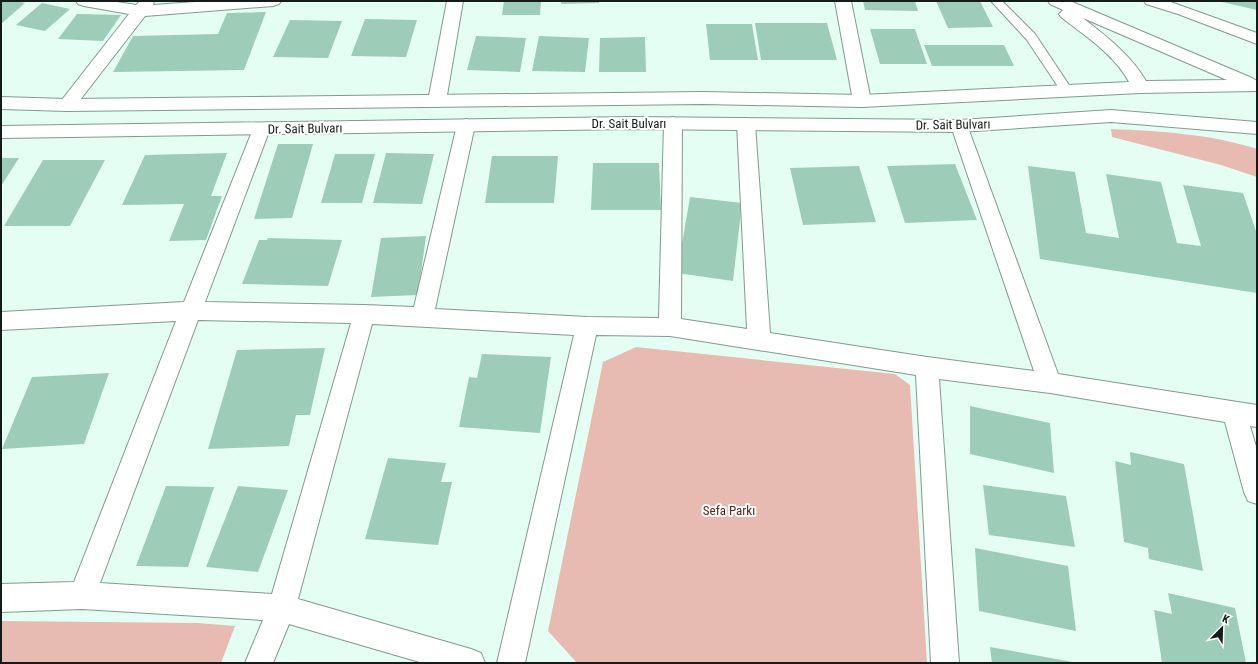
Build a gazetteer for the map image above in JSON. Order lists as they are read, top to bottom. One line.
{"streets":{"street":["Dr. Sait Bulvarı"]},"parks":["Sefa Parkı"],"north":"top right"}
